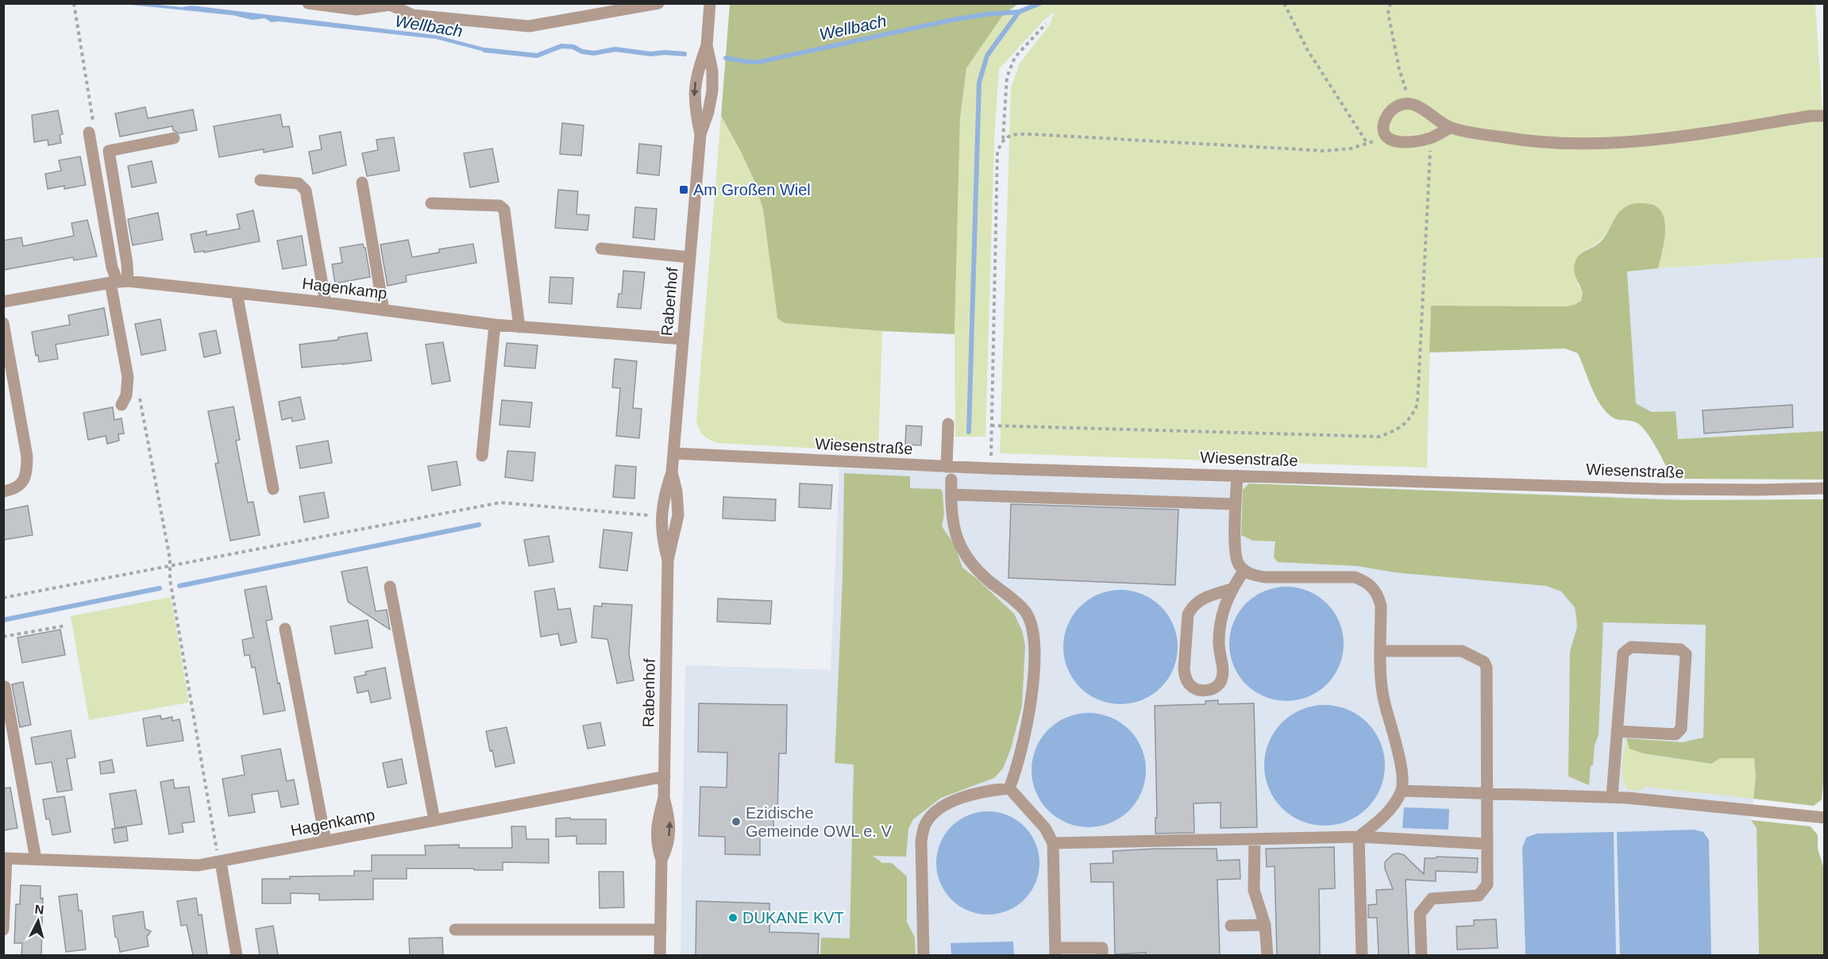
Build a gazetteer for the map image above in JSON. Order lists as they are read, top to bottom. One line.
{"streets":{"street":["Hagenkamp","Rabenhof","Wiesenstraße"]},"crossings":[["Hagenkamp","Rabenhof"],["Rabenhof","Wiesenstraße"]],"water":["Wellbach"],"places":{"transit":["Am Großen Wiel"],"other":["Ezidische Gemeinde OWL e. V","DUKANE KVT"]},"north":"top"}
